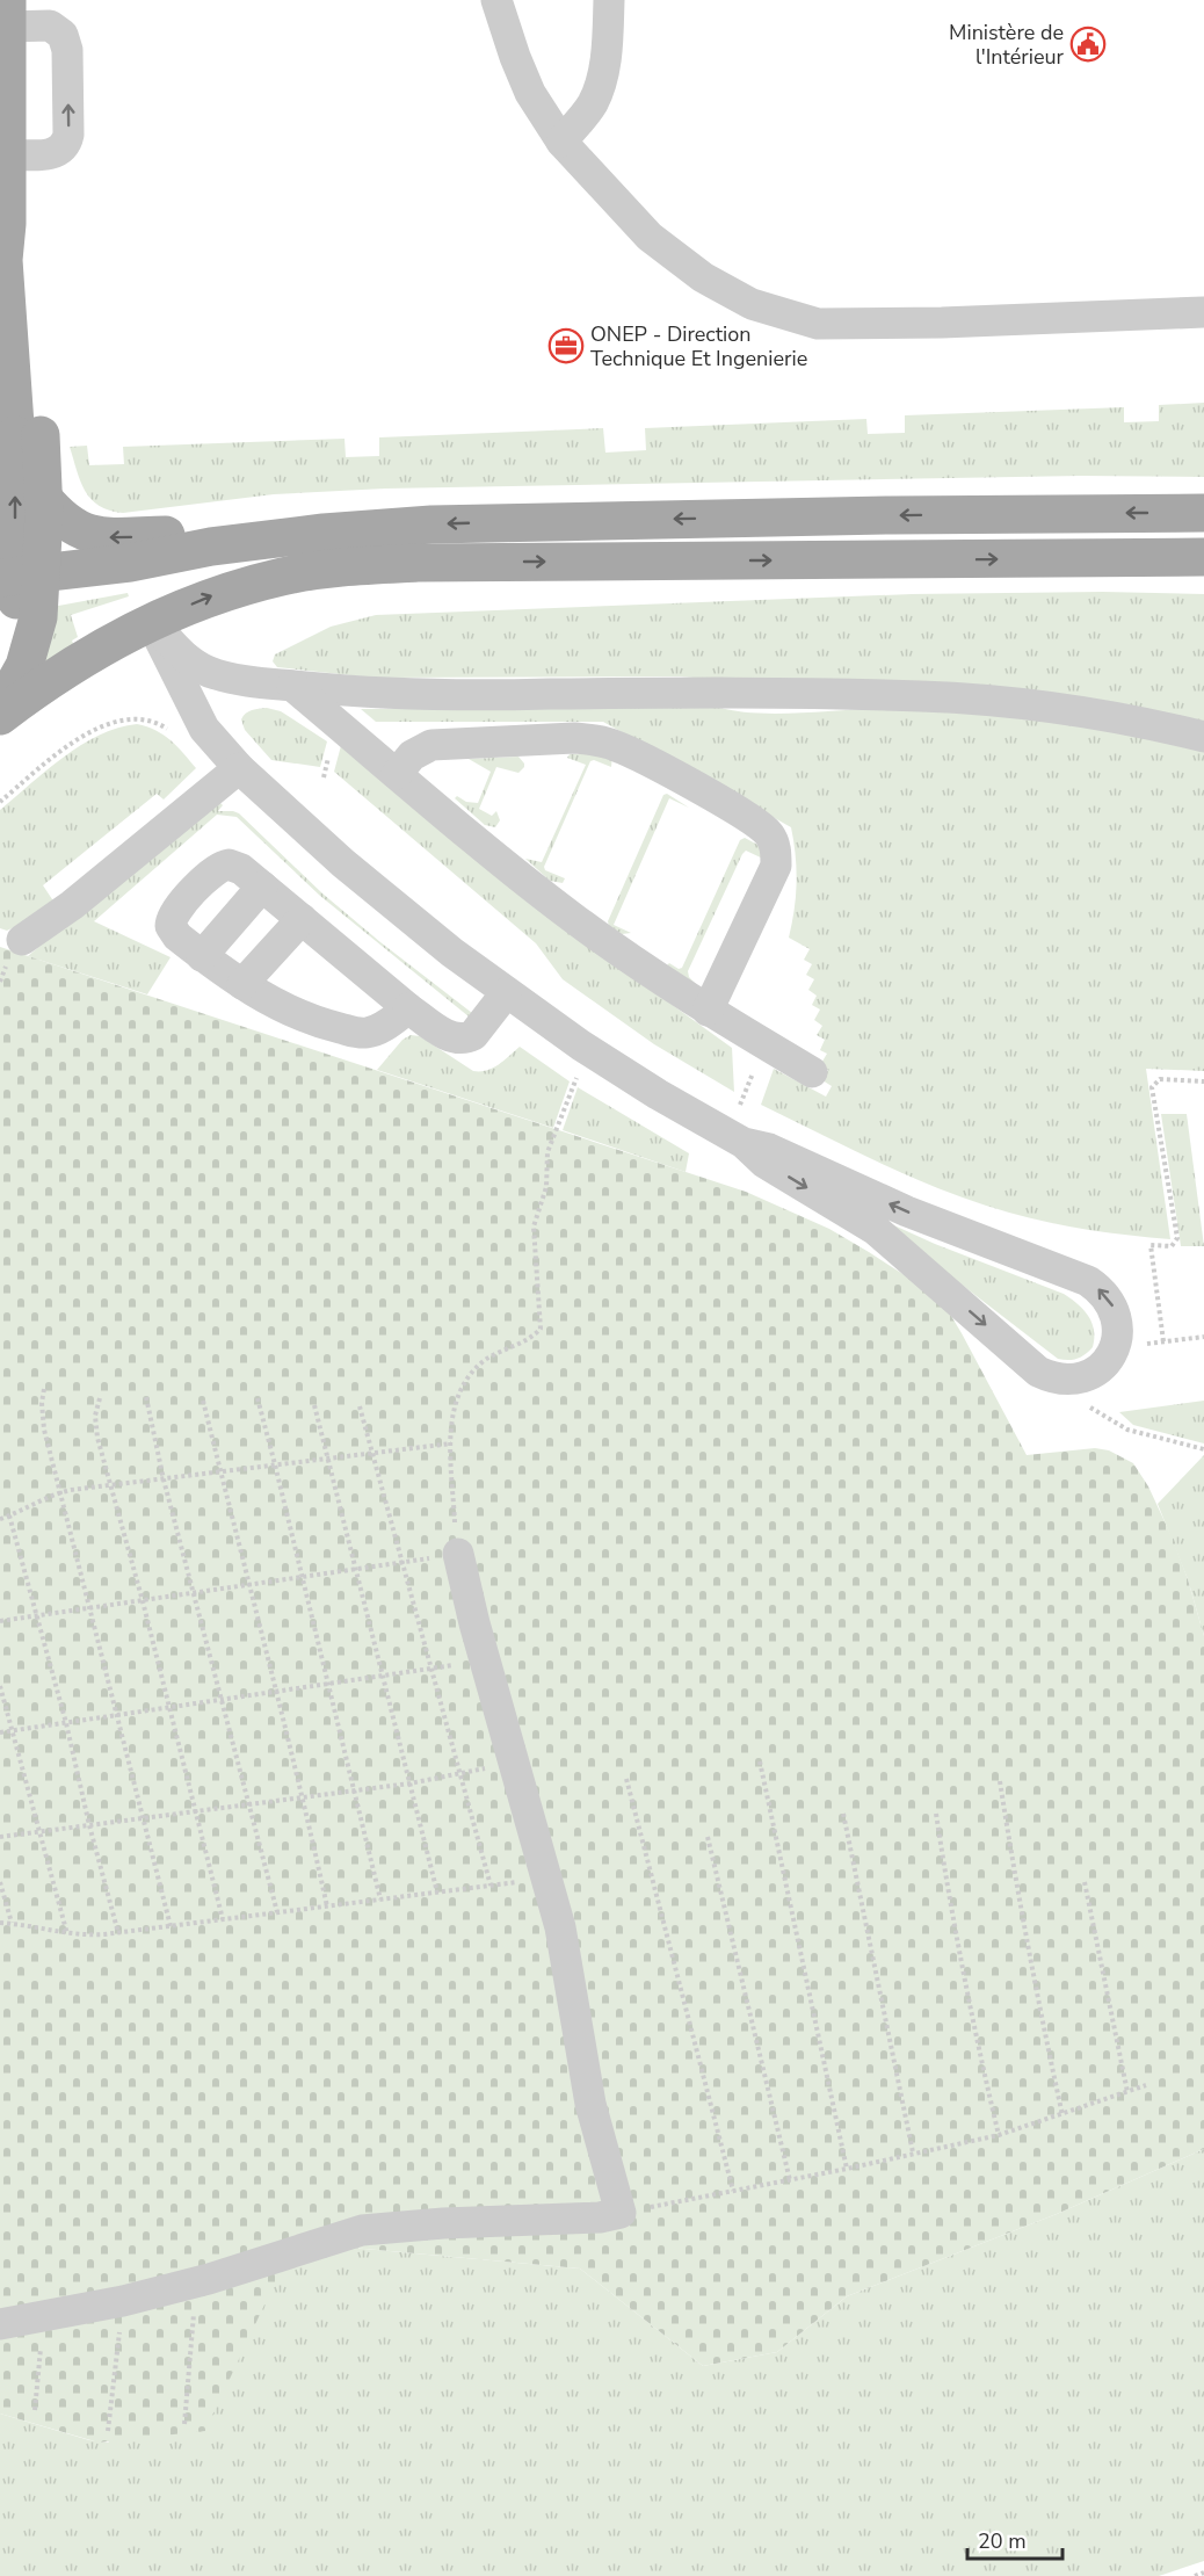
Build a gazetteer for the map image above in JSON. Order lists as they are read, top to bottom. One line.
{"places":{"public building":["Ministère de l'Intérieur"],"office":["ONEP - Direction Technique Et Ingenierie"]},"scale_bar":"20 m"}
